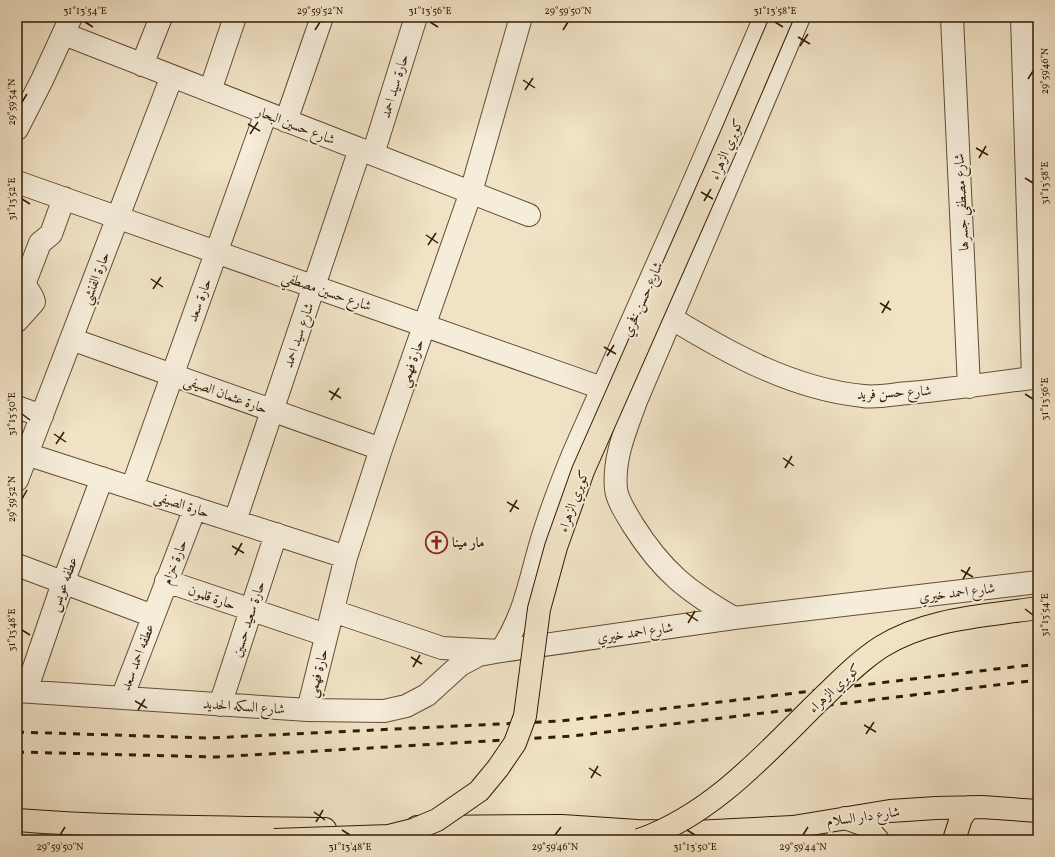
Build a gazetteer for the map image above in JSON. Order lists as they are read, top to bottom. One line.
{"streets":{"main road":["كوبري الزهراء","شارع دار السلام"],"street":["حارة سيد احمد","شارع حسين البحار","شارع مصطفي جسرها","حارة الفنشي","شارع حسين مصطفي","شارع حسن فخري","حارة سعد","شارع سيد احمد","حارة فهمي","شارع حسن فريد","حارة عثمان الصيفى","حارة الصيفى","حارة خزام","عطفه عويس","شارع احمد خيري","حارة قلمون","حارة سعيد حسين","عطفه احمد سعد","شارع السكه الحديد"]},"crossings":[["حارة سيد احمد","شارع حسين البحار"],["حارة سيد احمد","شارع سيد احمد"],["شارع حسين البحار","حارة الفنشي"],["شارع حسين البحار","حارة سعد"],["شارع حسين البحار","شارع سيد احمد"],["شارع حسين البحار","حارة فهمي"],["شارع مصطفي جسرها","شارع حسن فريد"],["حارة الفنشي","شارع حسين مصطفي"],["حارة الفنشي","حارة عثمان الصيفى"],["حارة الفنشي","حارة الصيفى"],["شارع حسين مصطفي","شارع حسن فخري"],["شارع حسين مصطفي","حارة سعد"],["شارع حسين مصطفي","شارع سيد احمد"],["شارع حسين مصطفي","حارة فهمي"],["شارع حسن فخري","شارع احمد خيري"],["شارع حسن فخري","شارع السكه الحديد"],["حارة سعد","حارة عثمان الصيفى"],["حارة سعد","حارة الصيفى"],["شارع سيد احمد","حارة عثمان الصيفى"],["شارع سيد احمد","حارة الصيفى"],["حارة فهمي","حارة عثمان الصيفى"],["حارة فهمي","حارة الصيفى"],["حارة فهمي","شارع احمد خيري"],["حارة فهمي","حارة قلمون"],["حارة فهمي","شارع السكه الحديد"],["حارة الصيفى","حارة خزام"],["حارة الصيفى","عطفه عويس"],["حارة الصيفى","حارة سعيد حسين"],["حارة خزام","حارة قلمون"],["حارة خزام","عطفه احمد سعد"],["عطفه عويس","شارع السكه الحديد"],["شارع احمد خيري","شارع السكه الحديد"],["حارة قلمون","حارة سعيد حسين"],["حارة سعيد حسين","شارع السكه الحديد"],["عطفه احمد سعد","شارع السكه الحديد"]],"places":{"church":["مار مينا"]},"coordinates":["31°13'54\"E","29°59'52\"N","31°13'56\"E","29°59'50\"N","31°13'58\"E","29°59'46\"N","29°59'54\"N","31°13'52\"E","31°13'50\"E","31°13'48\"E","29°59'44\"N"]}
